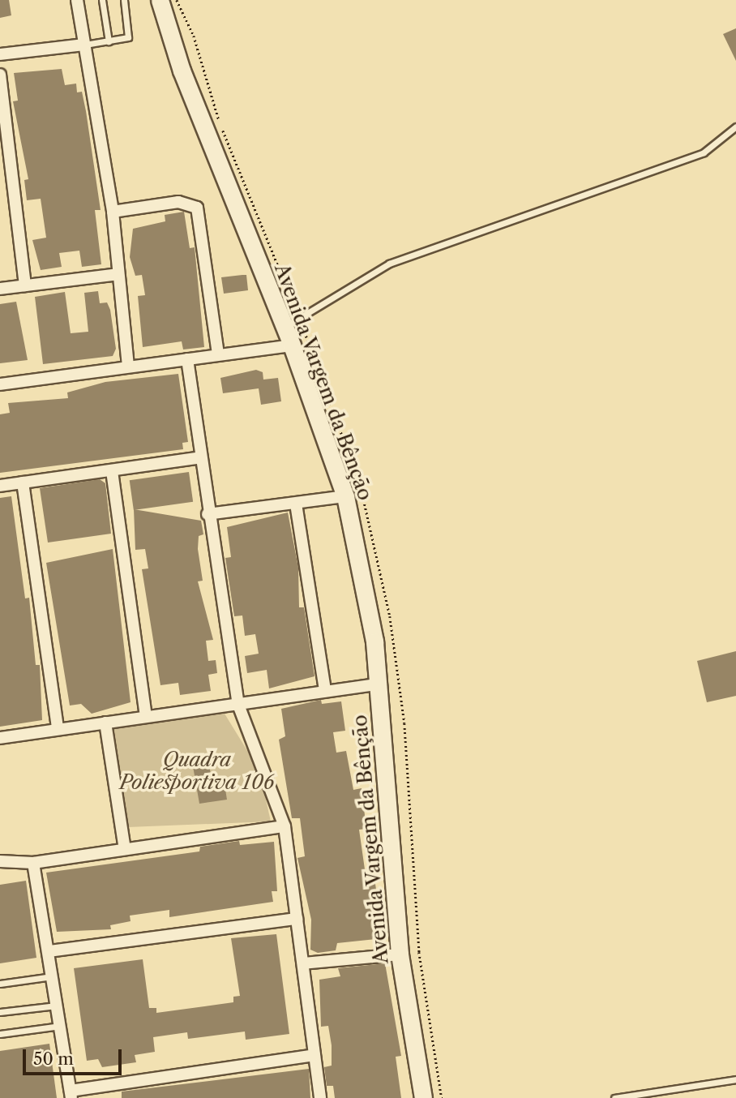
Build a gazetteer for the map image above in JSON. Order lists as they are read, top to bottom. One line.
{"streets":{"street":["Avenida Vargem da Bênção"]},"parks":["Quadra Poliesportiva 106"],"scale_bar":"50 m"}
